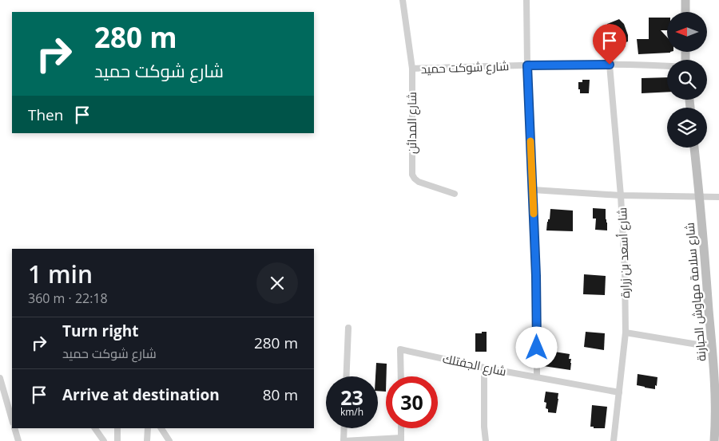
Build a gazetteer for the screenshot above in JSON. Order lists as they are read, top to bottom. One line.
{"streets":{"street":["شارع شوكت حميد","شارع المدائن","شارع أسعد بن زرارة","شارع سلامة مهاوش الحبارنة","شارع الجفتلك"]},"crossings":[["شارع شوكت حميد","شارع المدائن"],["شارع شوكت حميد","شارع أسعد بن زرارة"],["شارع أسعد بن زرارة","شارع الجفتلك"]],"north":"left","page":{"turn":["280 m","شارع شوكت حميد"],"then":"Then","heading":["1 min","360 m · 22:18"],"list":[{"name":"Turn right","note":"شارع شوكت حميد","value":"280 m"},{"name":"Arrive at destination","value":"80 m"}],"speed":"23 km/h","limit":"30"}}
